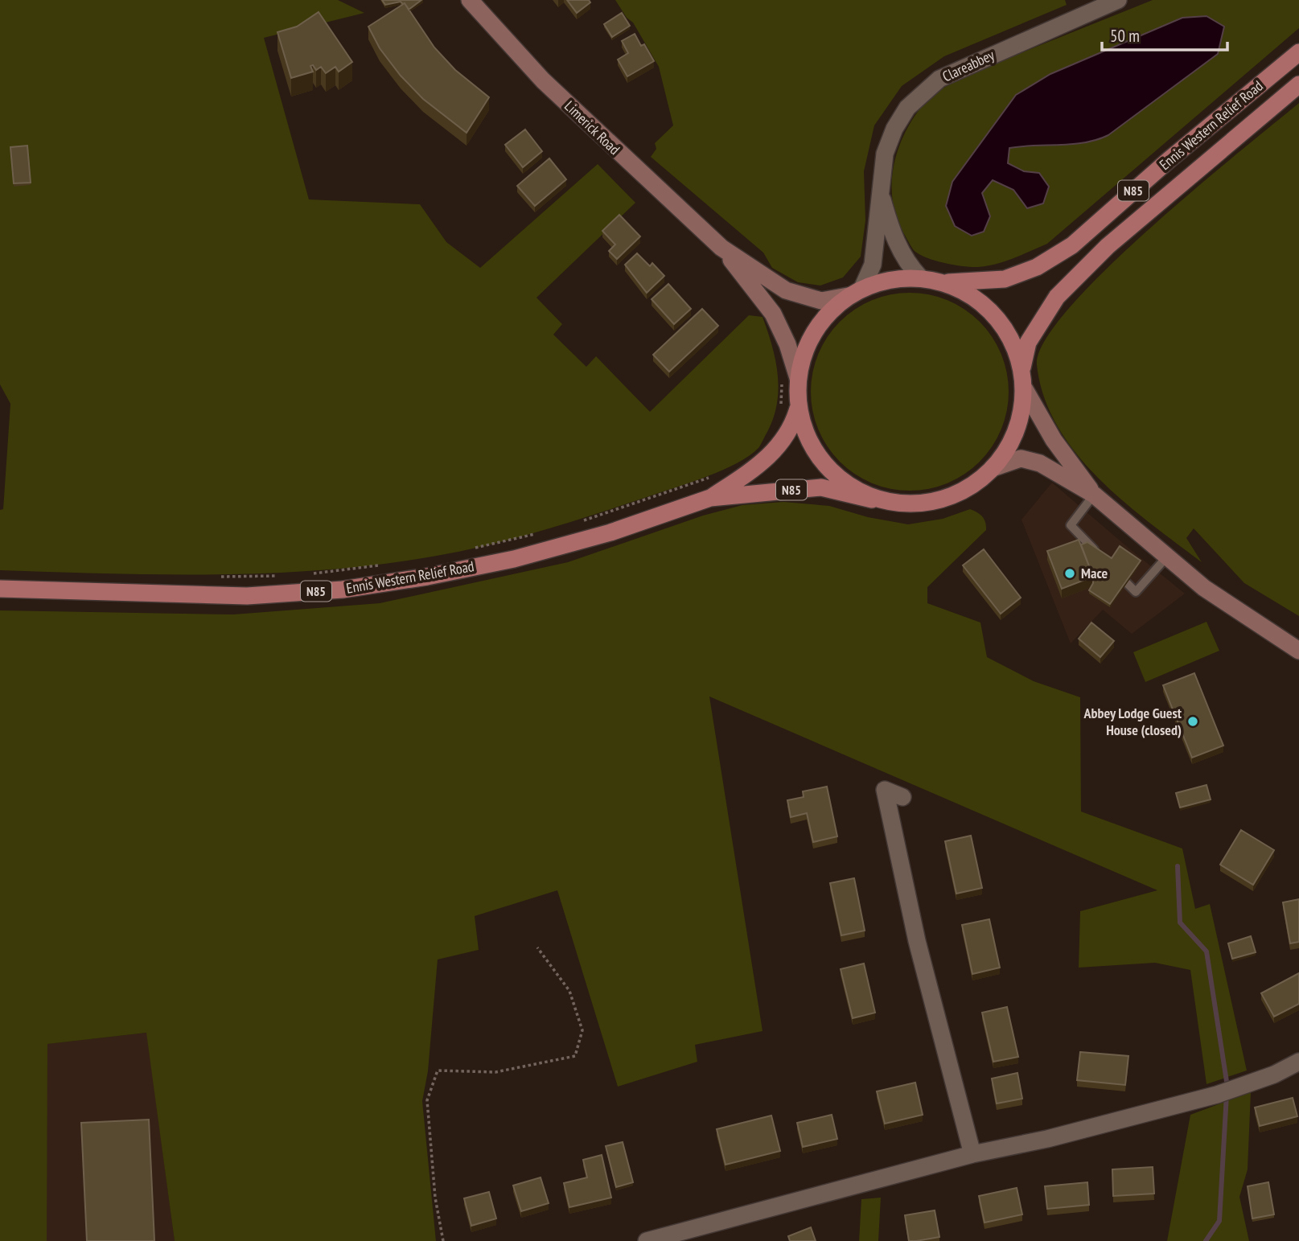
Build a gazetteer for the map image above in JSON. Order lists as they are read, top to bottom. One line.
{"streets":{"main road":["Ennis Western Relief Road","Limerick Road","N85"],"street":["Clareabbey"]},"crossings":[["Clareabbey","N85"],["Ennis Western Relief Road","N85"]],"places":["Mace","Abbey Lodge Guest House (closed)"],"scale_bar":"50 m"}
